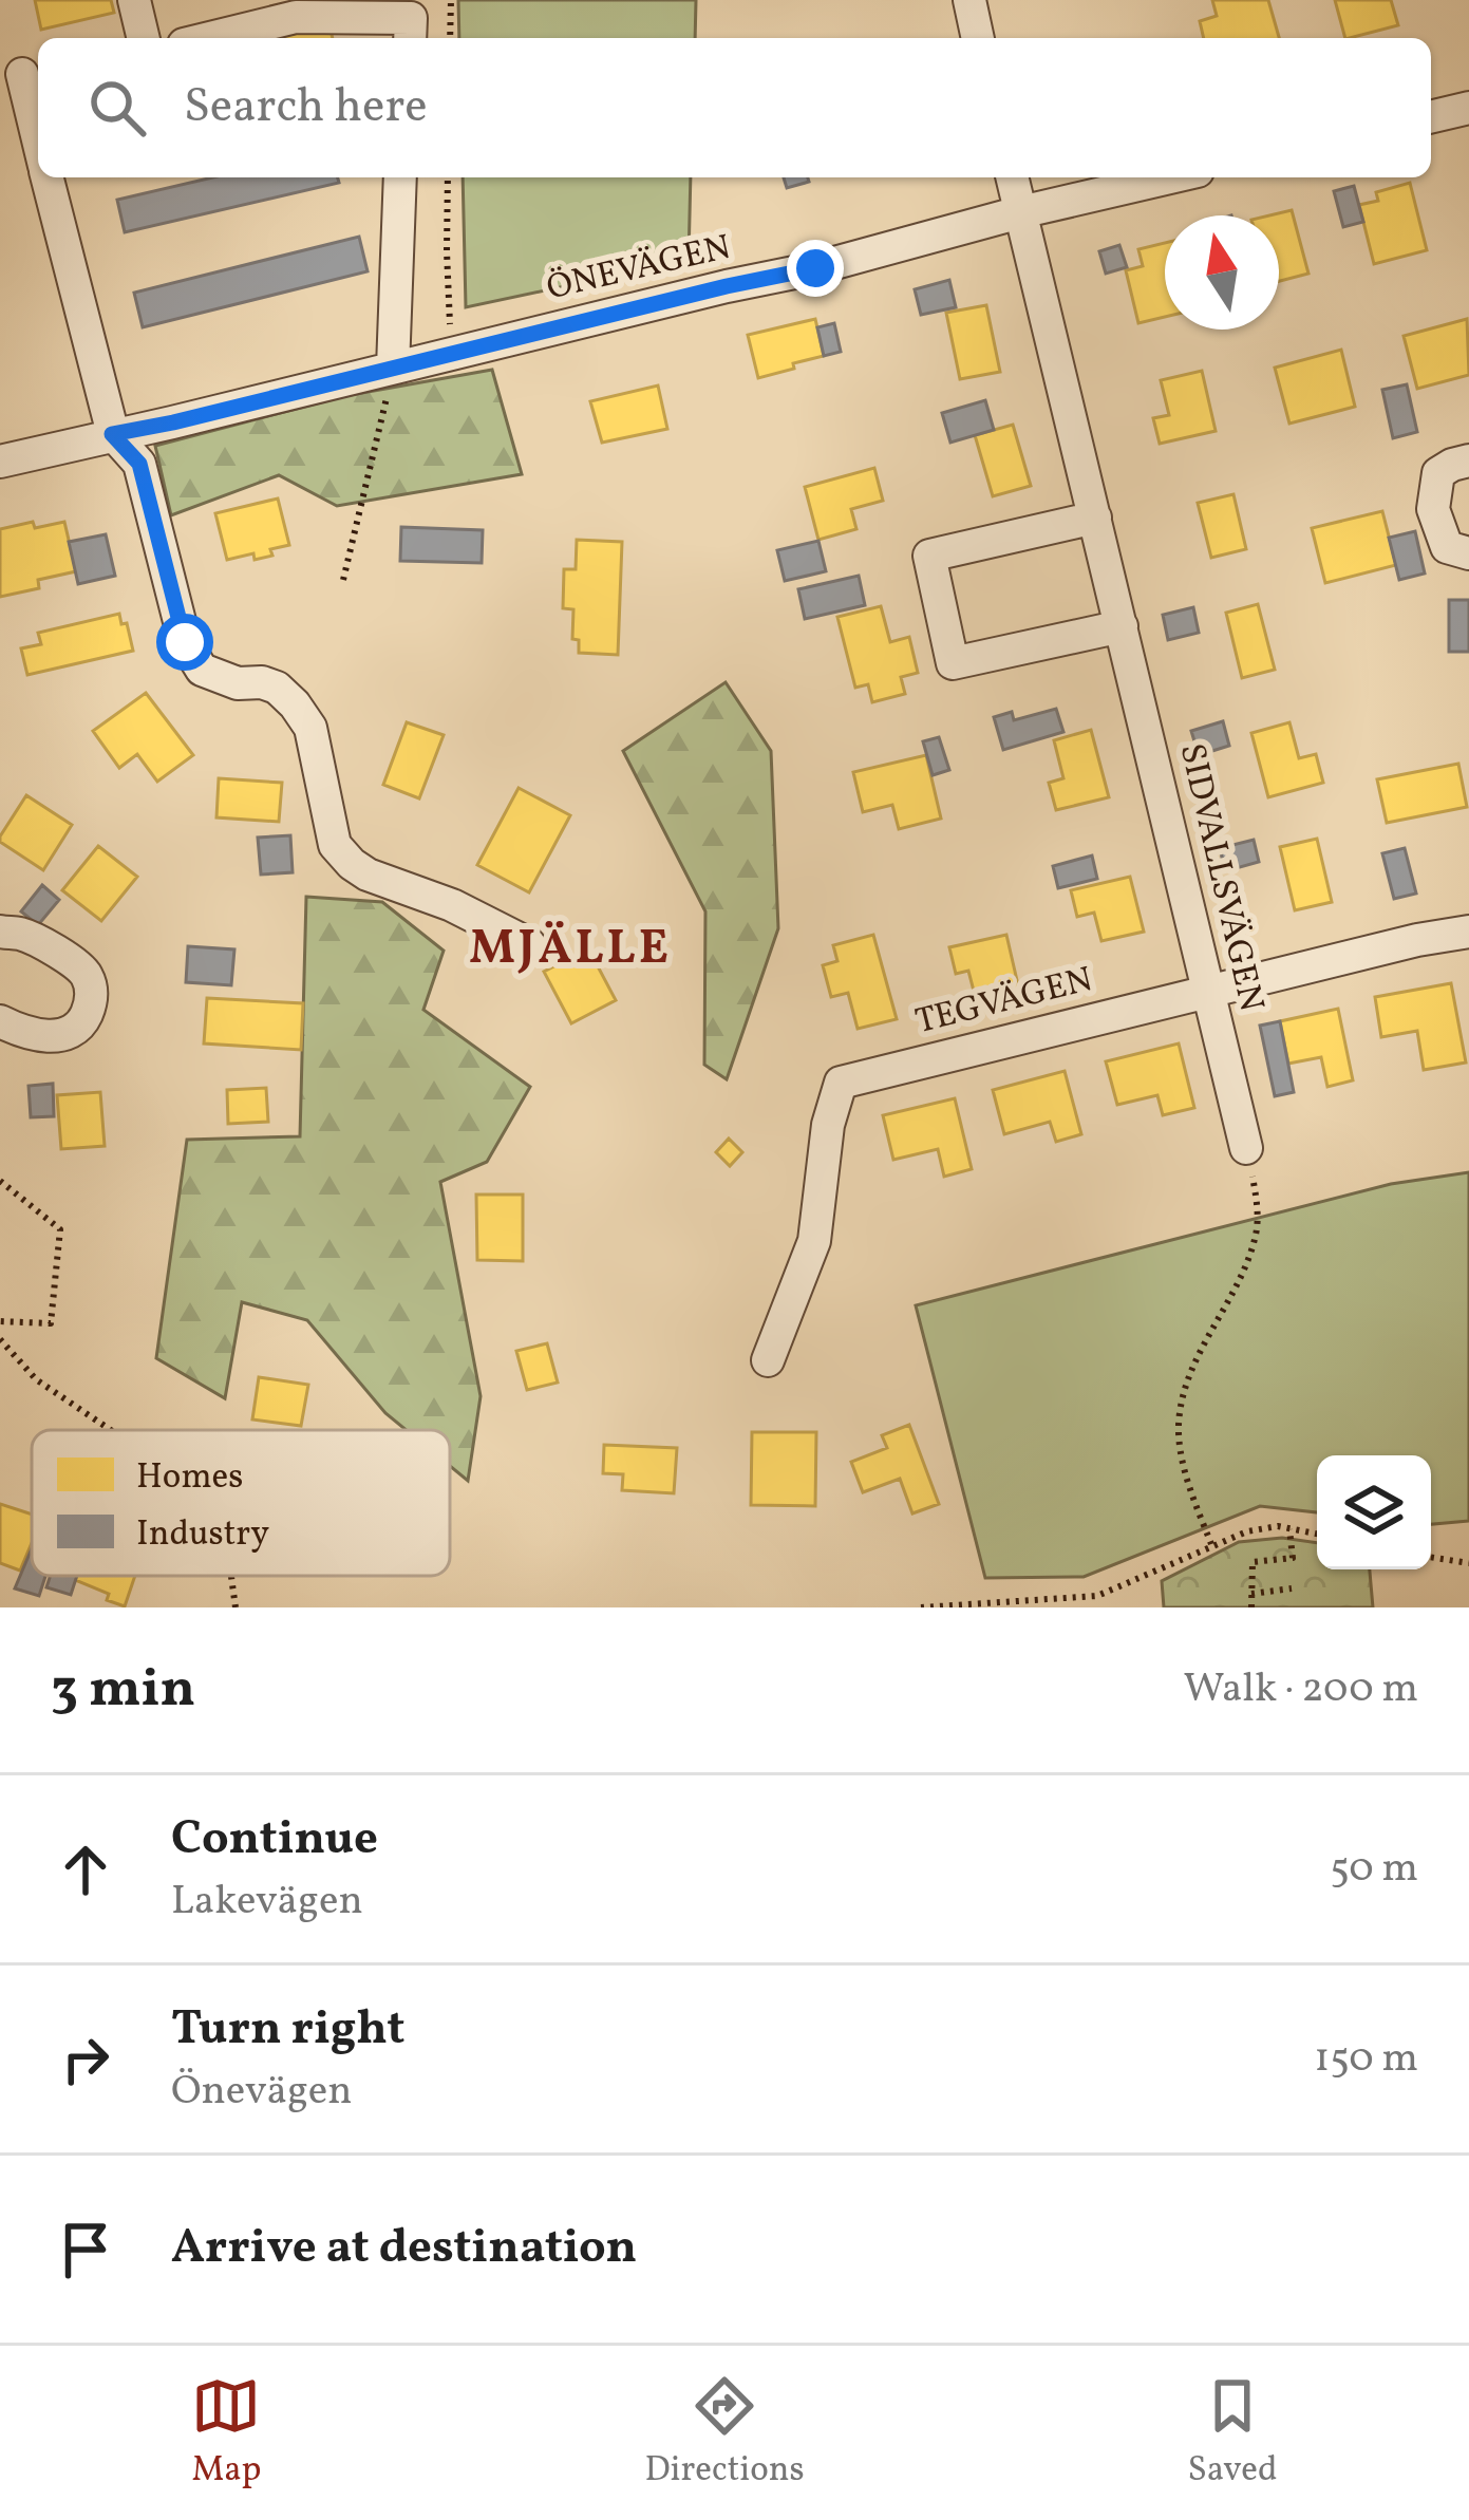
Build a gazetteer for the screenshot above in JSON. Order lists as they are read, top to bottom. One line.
{"streets":{"street":["ÖNEVÄGEN","SIDVALLSVÄGEN","TEGVÄGEN"]},"crossings":[["ÖNEVÄGEN","SIDVALLSVÄGEN"],["SIDVALLSVÄGEN","TEGVÄGEN"]],"districts":["MJÄLLE"],"legend":["Homes","Industry"],"north":"top","page":{"search":"Search here","heading":["3 min","Walk · 200 m"],"list":[["Continue","Lakevägen","50 m"],["Turn right","Önevägen","150 m"],"Arrive at destination"],"nav":["Map","Directions","Saved"]}}
